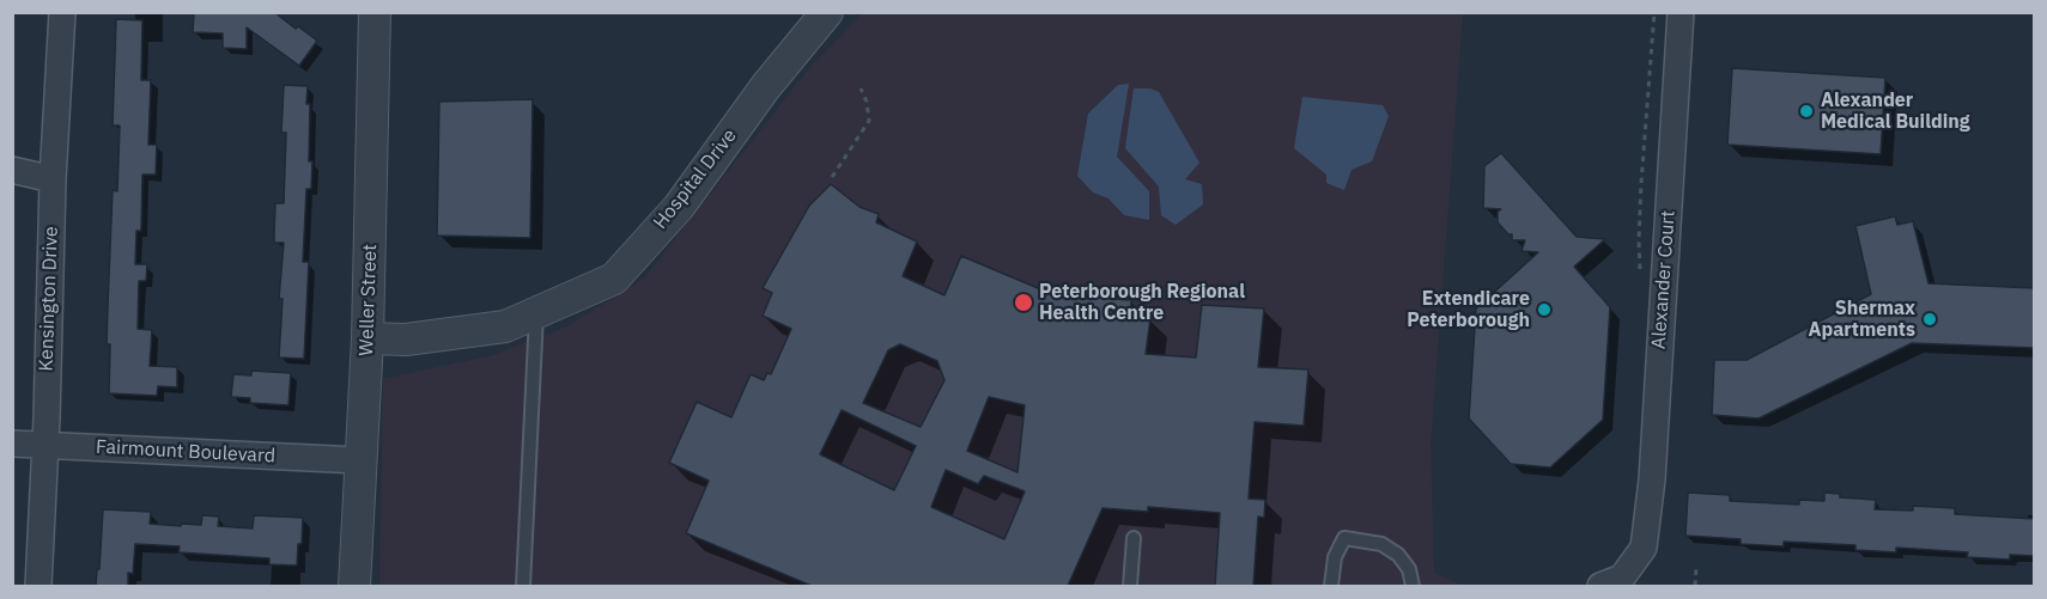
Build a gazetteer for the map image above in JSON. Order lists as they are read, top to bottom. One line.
{"streets":{"street":["Hospital Drive","Alexander Court","Kensington Drive","Weller Street","Fairmount Boulevard"]},"crossings":[["Hospital Drive","Weller Street"],["Kensington Drive","Fairmount Boulevard"],["Weller Street","Fairmount Boulevard"]],"places":["Alexander Medical Building","Peterborough Regional Health Centre","Extendicare Peterborough","Shermax Apartments"]}
